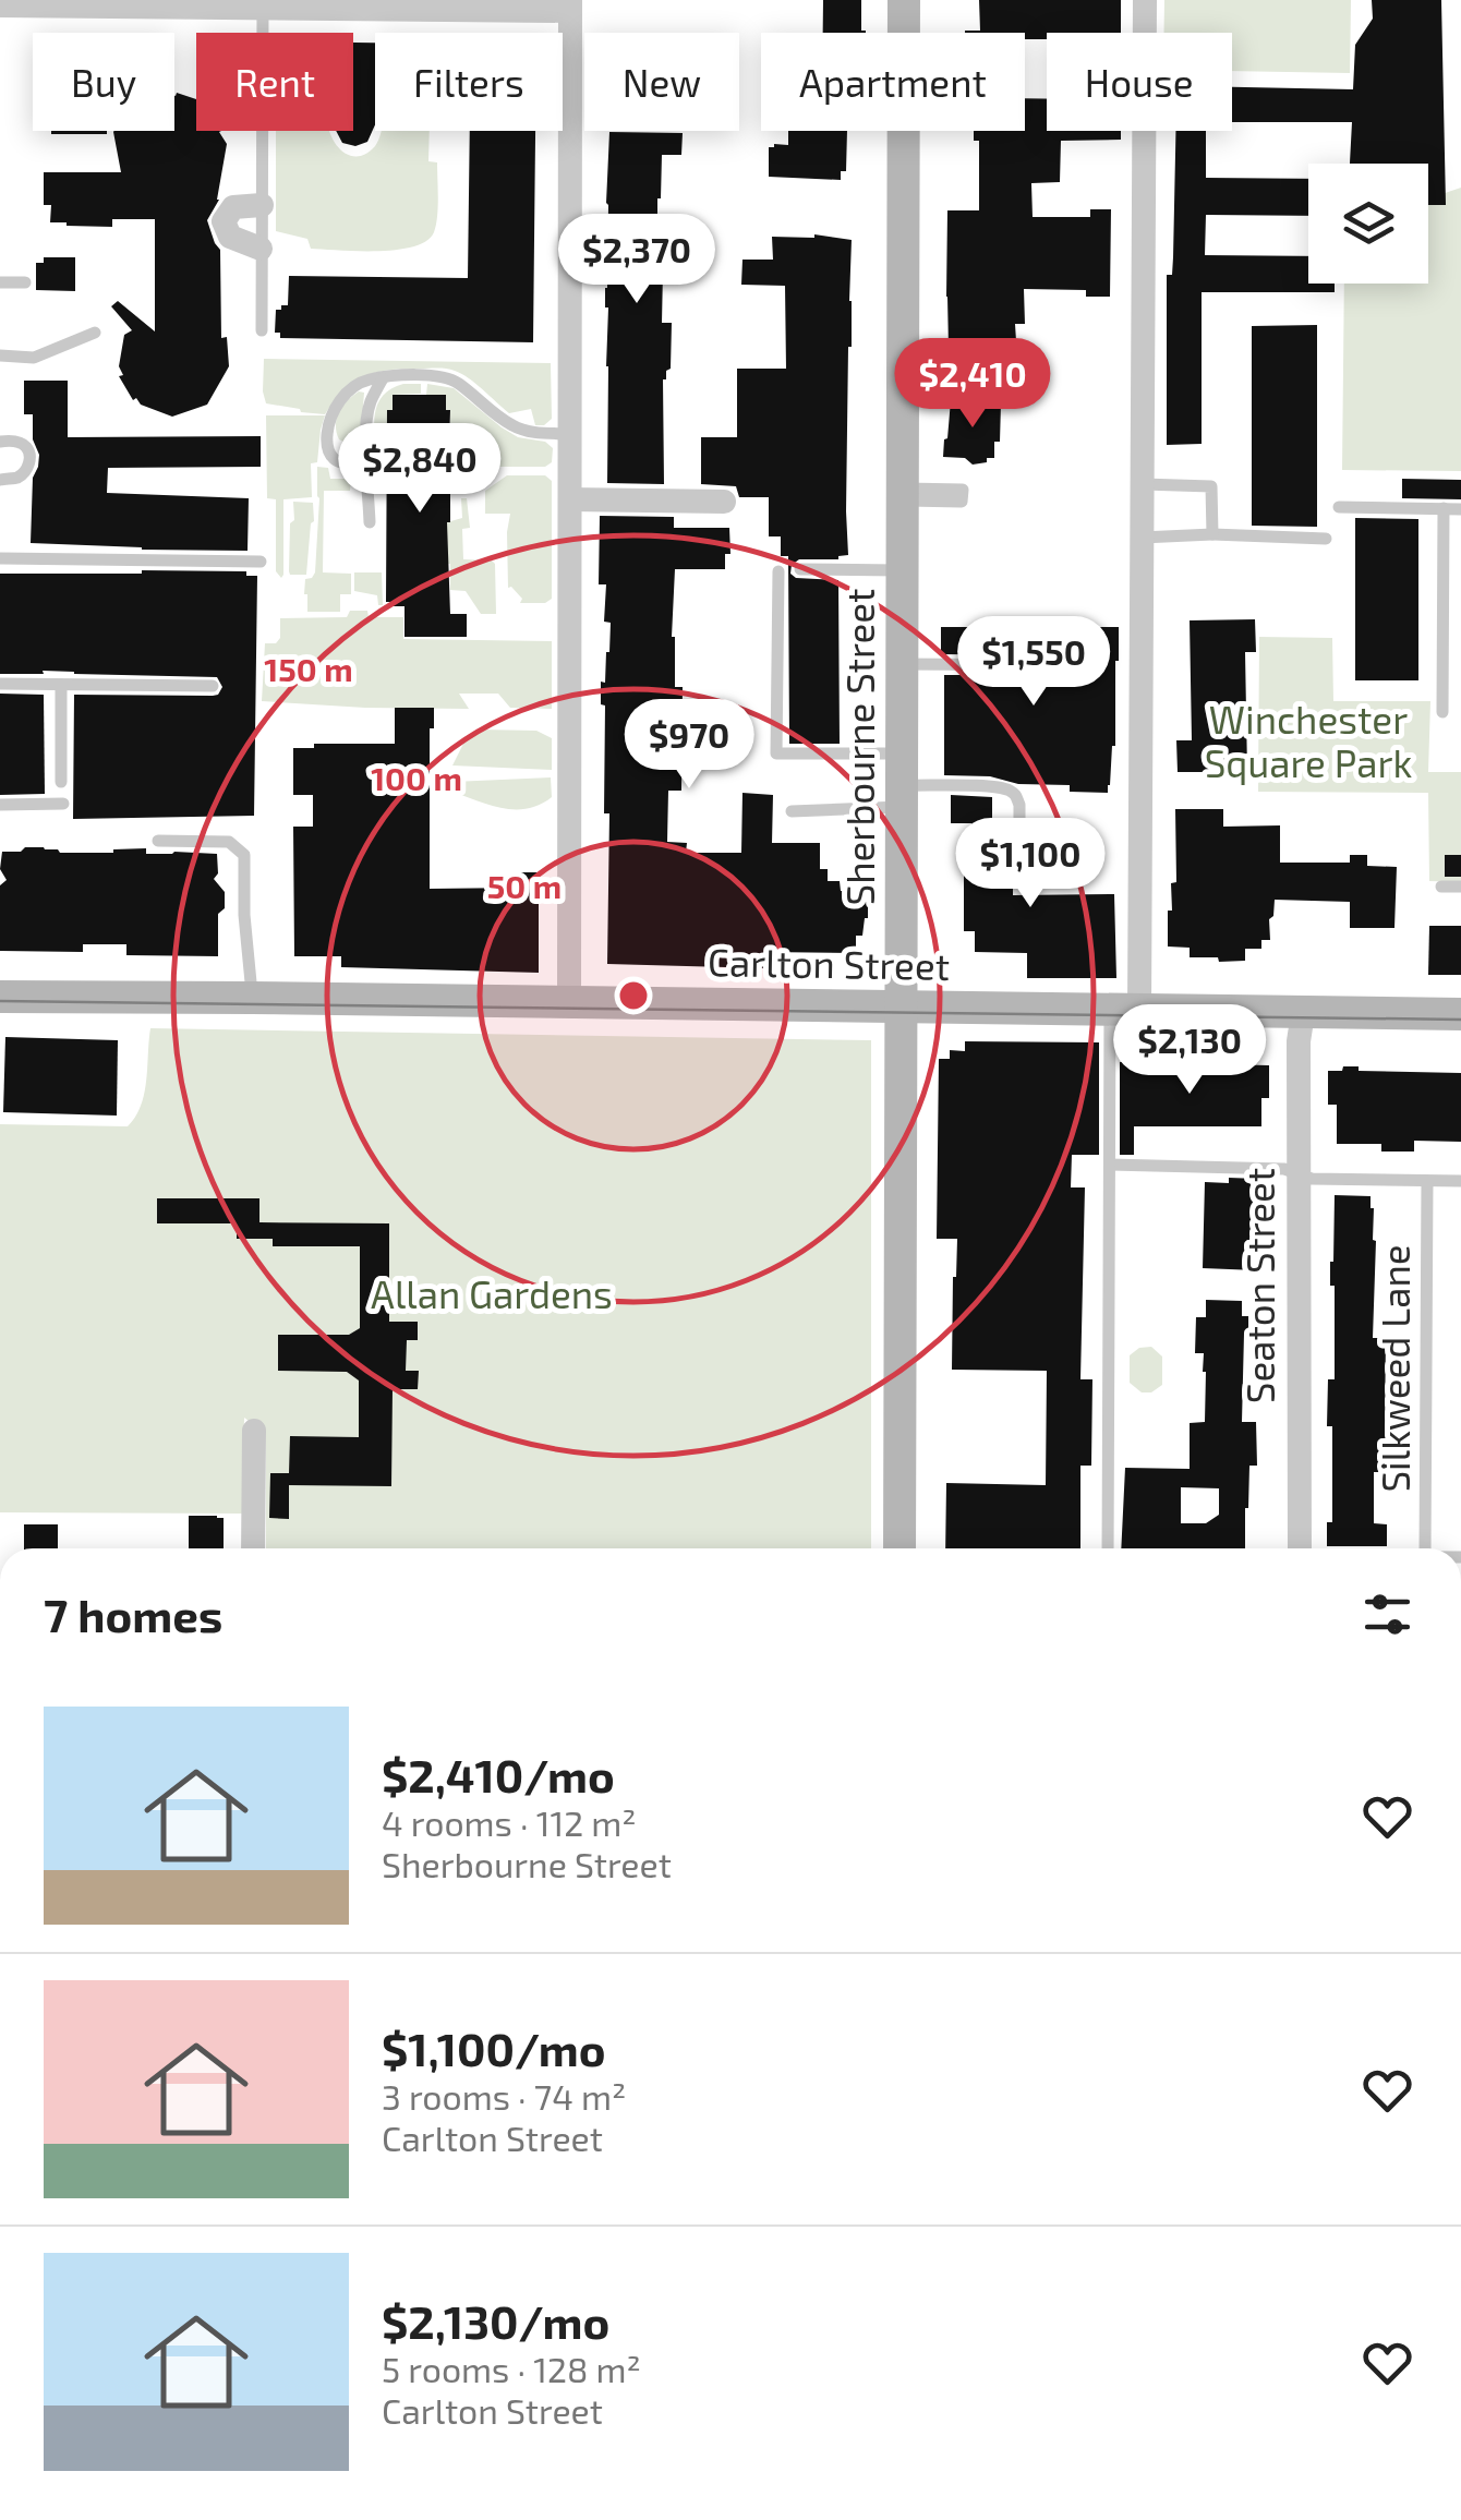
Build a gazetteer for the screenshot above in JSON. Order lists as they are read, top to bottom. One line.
{"streets":{"street":["Sherbourne Street","Carlton Street","Seaton Street"],"lane":["Silkweed Lane"]},"crossings":[["Sherbourne Street","Carlton Street"],["Carlton Street","Seaton Street"]],"parks":["Winchester Square Park","Allan Gardens"],"page":{"chip":["Buy","Rent","Filters","New","Apartment","House"],"price":["$2,370","$2,410","$2,840","$1,550","$970","$1,100","$2,130"],"heading":"7 homes","list":[{"name":"$2,410/mo","note":"4 rooms · 112 m² · Sherbourne Street"},{"name":"$1,100/mo","note":"3 rooms · 74 m² · Carlton Street"},{"name":"$2,130/mo","note":"5 rooms · 128 m² · Carlton Street"}]},"rings":["150 m","100 m","50 m"]}
